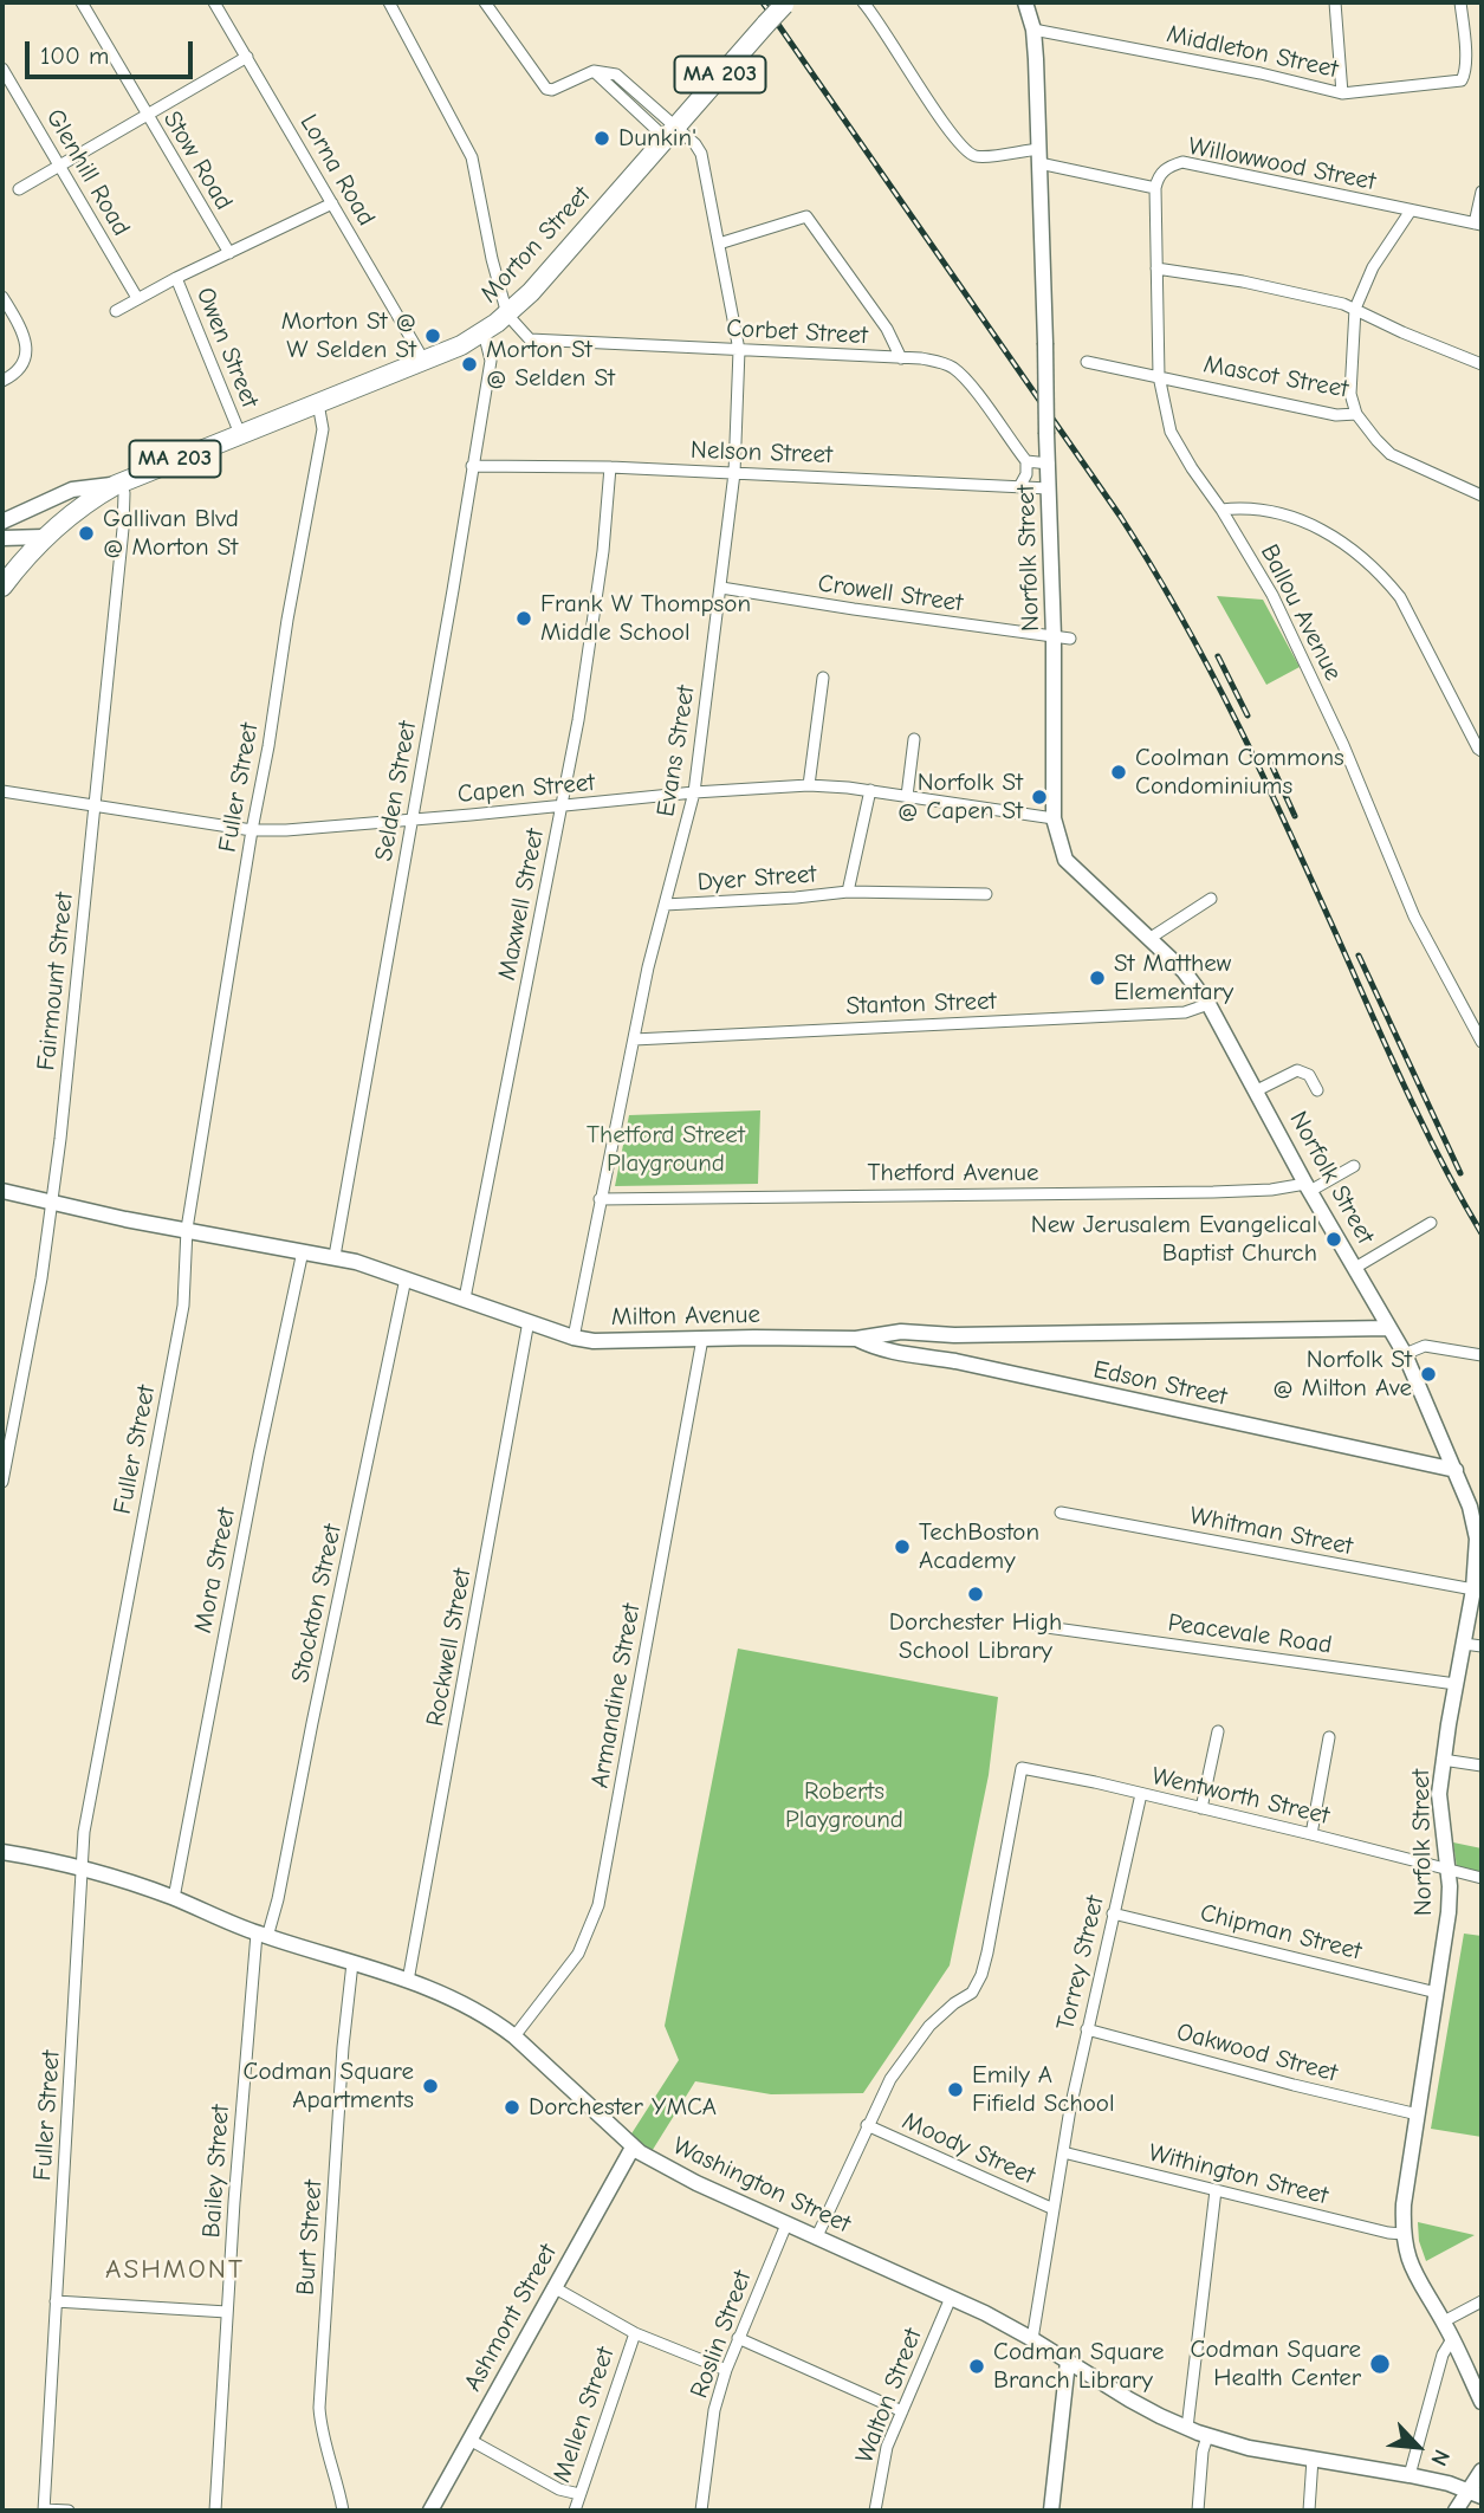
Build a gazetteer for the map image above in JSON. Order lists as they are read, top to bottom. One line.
{"streets":{"highway":["MA 203","Morton Street"],"main road":["Norfolk Street","Milton Avenue","Edson Street","Washington Street","Ashmont Street"],"street":["Middleton Street","Stow Road","Willowwood Street","Lorna Road","Glenhill Road","Corbet Street","Owen Street","Mascot Street","Nelson Street","Crowell Street","Ballou Avenue","Evans Street","Fuller Street","Capen Street","Selden Street","Dyer Street","Maxwell Street","Fairmount Street","Stanton Street","Thetford Avenue","Whitman Street","Mora Street","Stockton Street","Peacevale Road","Rockwell Street","Armandine Street","Wentworth Street","Chipman Street","Torrey Street","Oakwood Street","Moody Street","Bailey Street","Withington Street","Burt Street","Roslin Street","Walton Street","Mellen Street"]},"crossings":[["Middleton Street","Norfolk Street"],["MA 203","Morton Street"],["Willowwood Street","Ballou Avenue"],["Lorna Road","Morton Street"],["Morton Street","Corbet Street"],["Morton Street","Owen Street"],["Morton Street","Evans Street"],["Morton Street","Fuller Street"],["Morton Street","Selden Street"],["Morton Street","Fairmount Street"],["Corbet Street","Evans Street"],["Mascot Street","Ballou Avenue"],["Nelson Street","Norfolk Street"],["Nelson Street","Evans Street"],["Nelson Street","Selden Street"],["Nelson Street","Maxwell Street"],["Norfolk Street","Crowell Street"],["Norfolk Street","Capen Street"],["Norfolk Street","Stanton Street"],["Norfolk Street","Thetford Avenue"],["Norfolk Street","Milton Avenue"],["Norfolk Street","Edson Street"],["Norfolk Street","Whitman Street"],["Norfolk Street","Peacevale Road"],["Norfolk Street","Wentworth Street"],["Norfolk Street","Chipman Street"],["Norfolk Street","Oakwood Street"],["Norfolk Street","Withington Street"],["Crowell Street","Evans Street"],["Evans Street","Capen Street"],["Evans Street","Dyer Street"],["Evans Street","Stanton Street"],["Evans Street","Thetford Avenue"],["Evans Street","Milton Avenue"],["Fuller Street","Capen Street"],["Fuller Street","Milton Avenue"],["Fuller Street","Washington Street"],["Capen Street","Selden Street"],["Capen Street","Dyer Street"],["Capen Street","Maxwell Street"],["Capen Street","Fairmount Street"],["Selden Street","Milton Avenue"],["Maxwell Street","Milton Avenue"],["Fairmount Street","Milton Avenue"],["Milton Avenue","Edson Street"],["Milton Avenue","Mora Street"],["Milton Avenue","Stockton Street"],["Milton Avenue","Rockwell Street"],["Milton Avenue","Armandine Street"],["Mora Street","Washington Street"],["Stockton Street","Bailey Street"],["Stockton Street","Washington Street"],["Rockwell Street","Washington Street"],["Armandine Street","Washington Street"],["Wentworth Street","Torrey Street"],["Wentworth Street","Moody Street"],["Chipman Street","Torrey Street"],["Torrey Street","Oakwood Street"],["Torrey Street","Moody Street"],["Torrey Street","Withington Street"],["Torrey Street","Washington Street"],["Bailey Street","Washington Street"],["Washington Street","Burt Street"],["Washington Street","Ashmont Street"],["Washington Street","Roslin Street"],["Washington Street","Walton Street"]],"districts":["ASHMONT"],"parks":["Thetford Street Playground","Roberts Playground"],"places":["Dunkin'","Morton St @ W Selden St","Morton St @ Selden St","Gallivan Blvd @ Morton St","Frank W Thompson Middle School","Coolman Commons Condominiums","Norfolk St @ Capen St","St Matthew Elementary","New Jerusalem Evangelical Baptist Church","Norfolk St @ Milton Ave","TechBoston Academy","Dorchester High School Library","Codman Square Apartments","Emily A Fifield School","Dorchester YMCA","Codman Square Health Center","Codman Square Branch Library"],"scale_bar":"100 m","north":"bottom right"}
